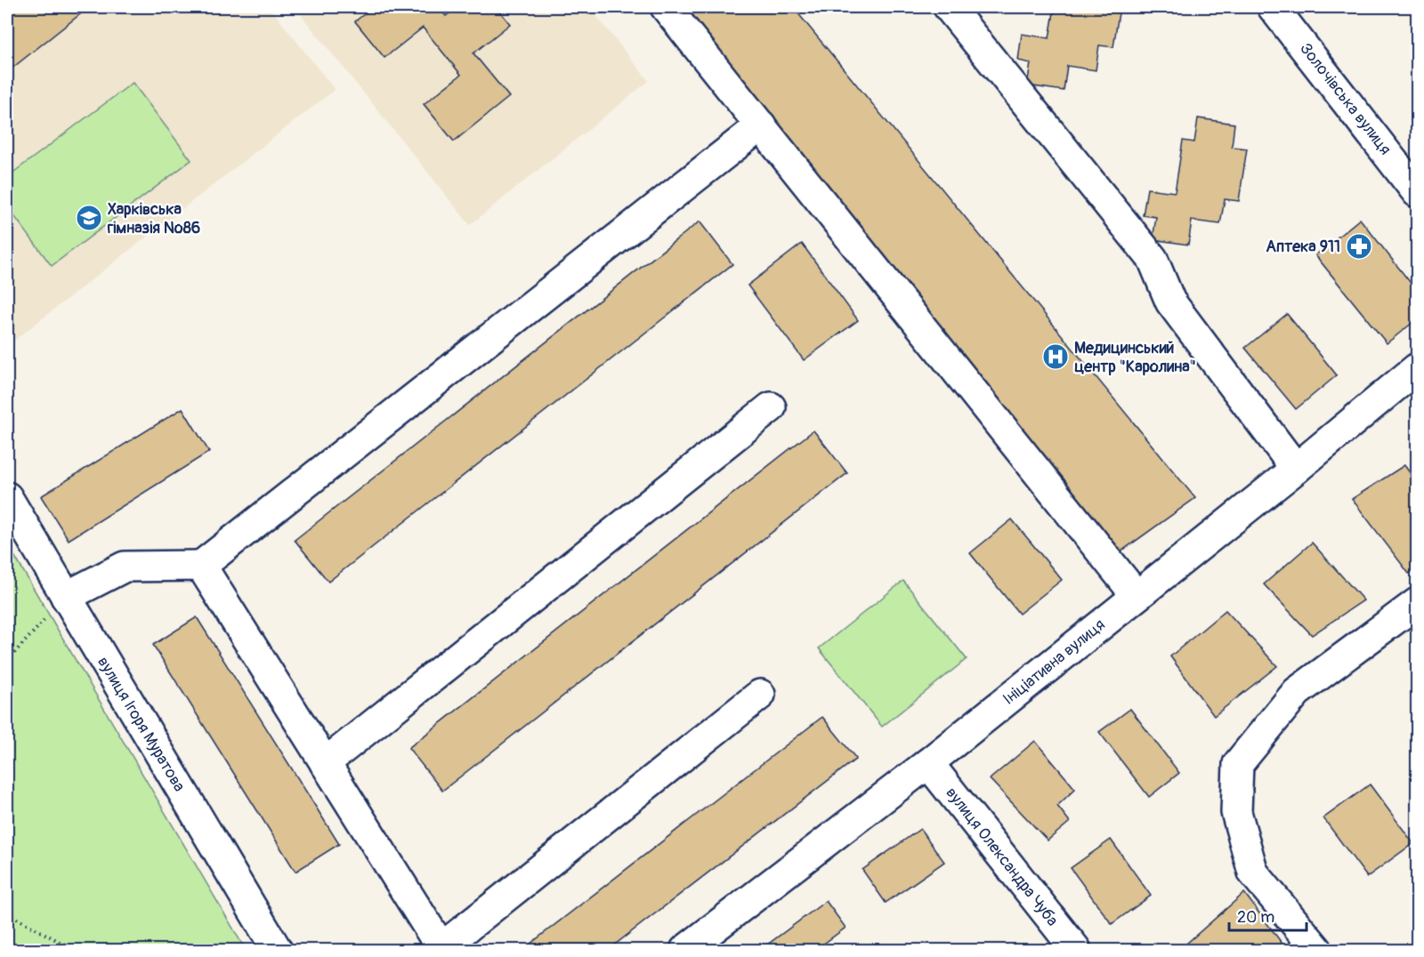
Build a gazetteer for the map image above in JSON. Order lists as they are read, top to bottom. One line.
{"streets":{"street":["Золочівська вулиця","Ініціативна вулиця","вулиця Ігоря Муратова","вулиця Олександра Чуба"]},"crossings":[["Ініціативна вулиця","вулиця Олександра Чуба"]],"places":{"school or university":["Харківська гімназія №86"],"pharmacy":["Аптека 911"],"hospital":["Медицинський центр \"Каролина\""]},"scale_bar":"20 m"}
